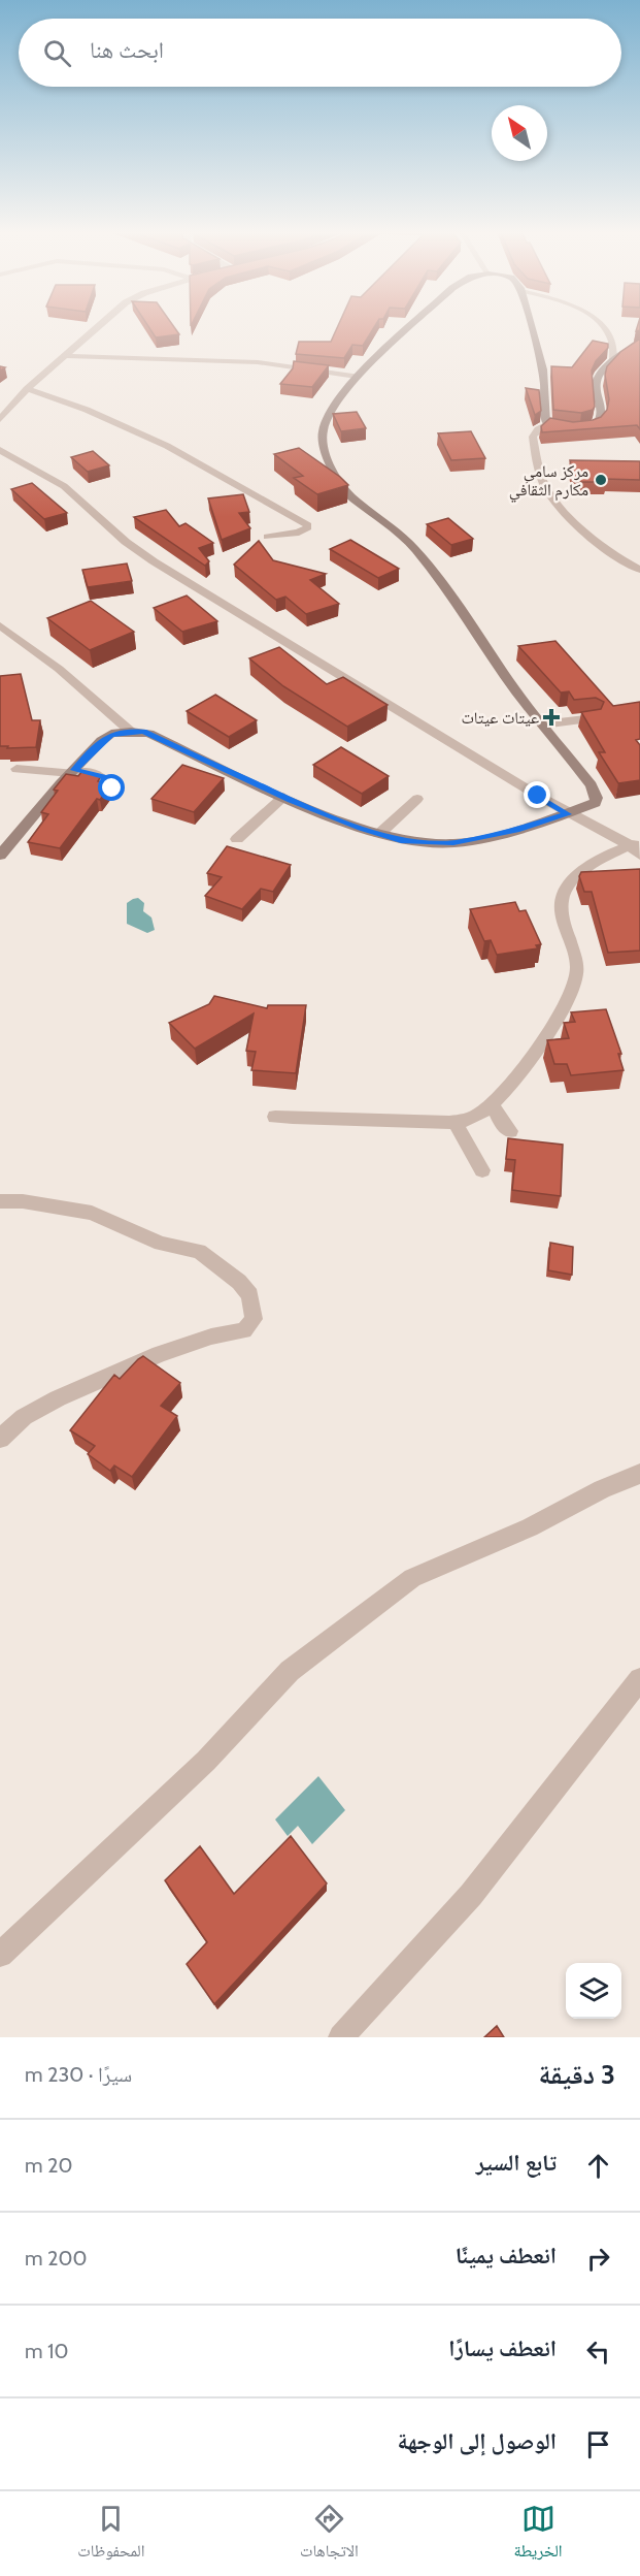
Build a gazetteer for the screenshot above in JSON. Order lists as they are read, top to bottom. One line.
{"places":{"other":["مركز سامي مكارم الثقافي"],"health":["عيتات عيتات"]},"north":"top left","page":{"search":"ابحث هنا","heading":["3 دقيقة","سيرًا · 230 m"],"list":[["تابع السير","20 m"],["انعطف يمينًا","200 m"],["انعطف يسارًا","10 m"],"الوصول إلى الوجهة"],"nav":["الخريطة","الاتجاهات","المحفوظات"]}}
